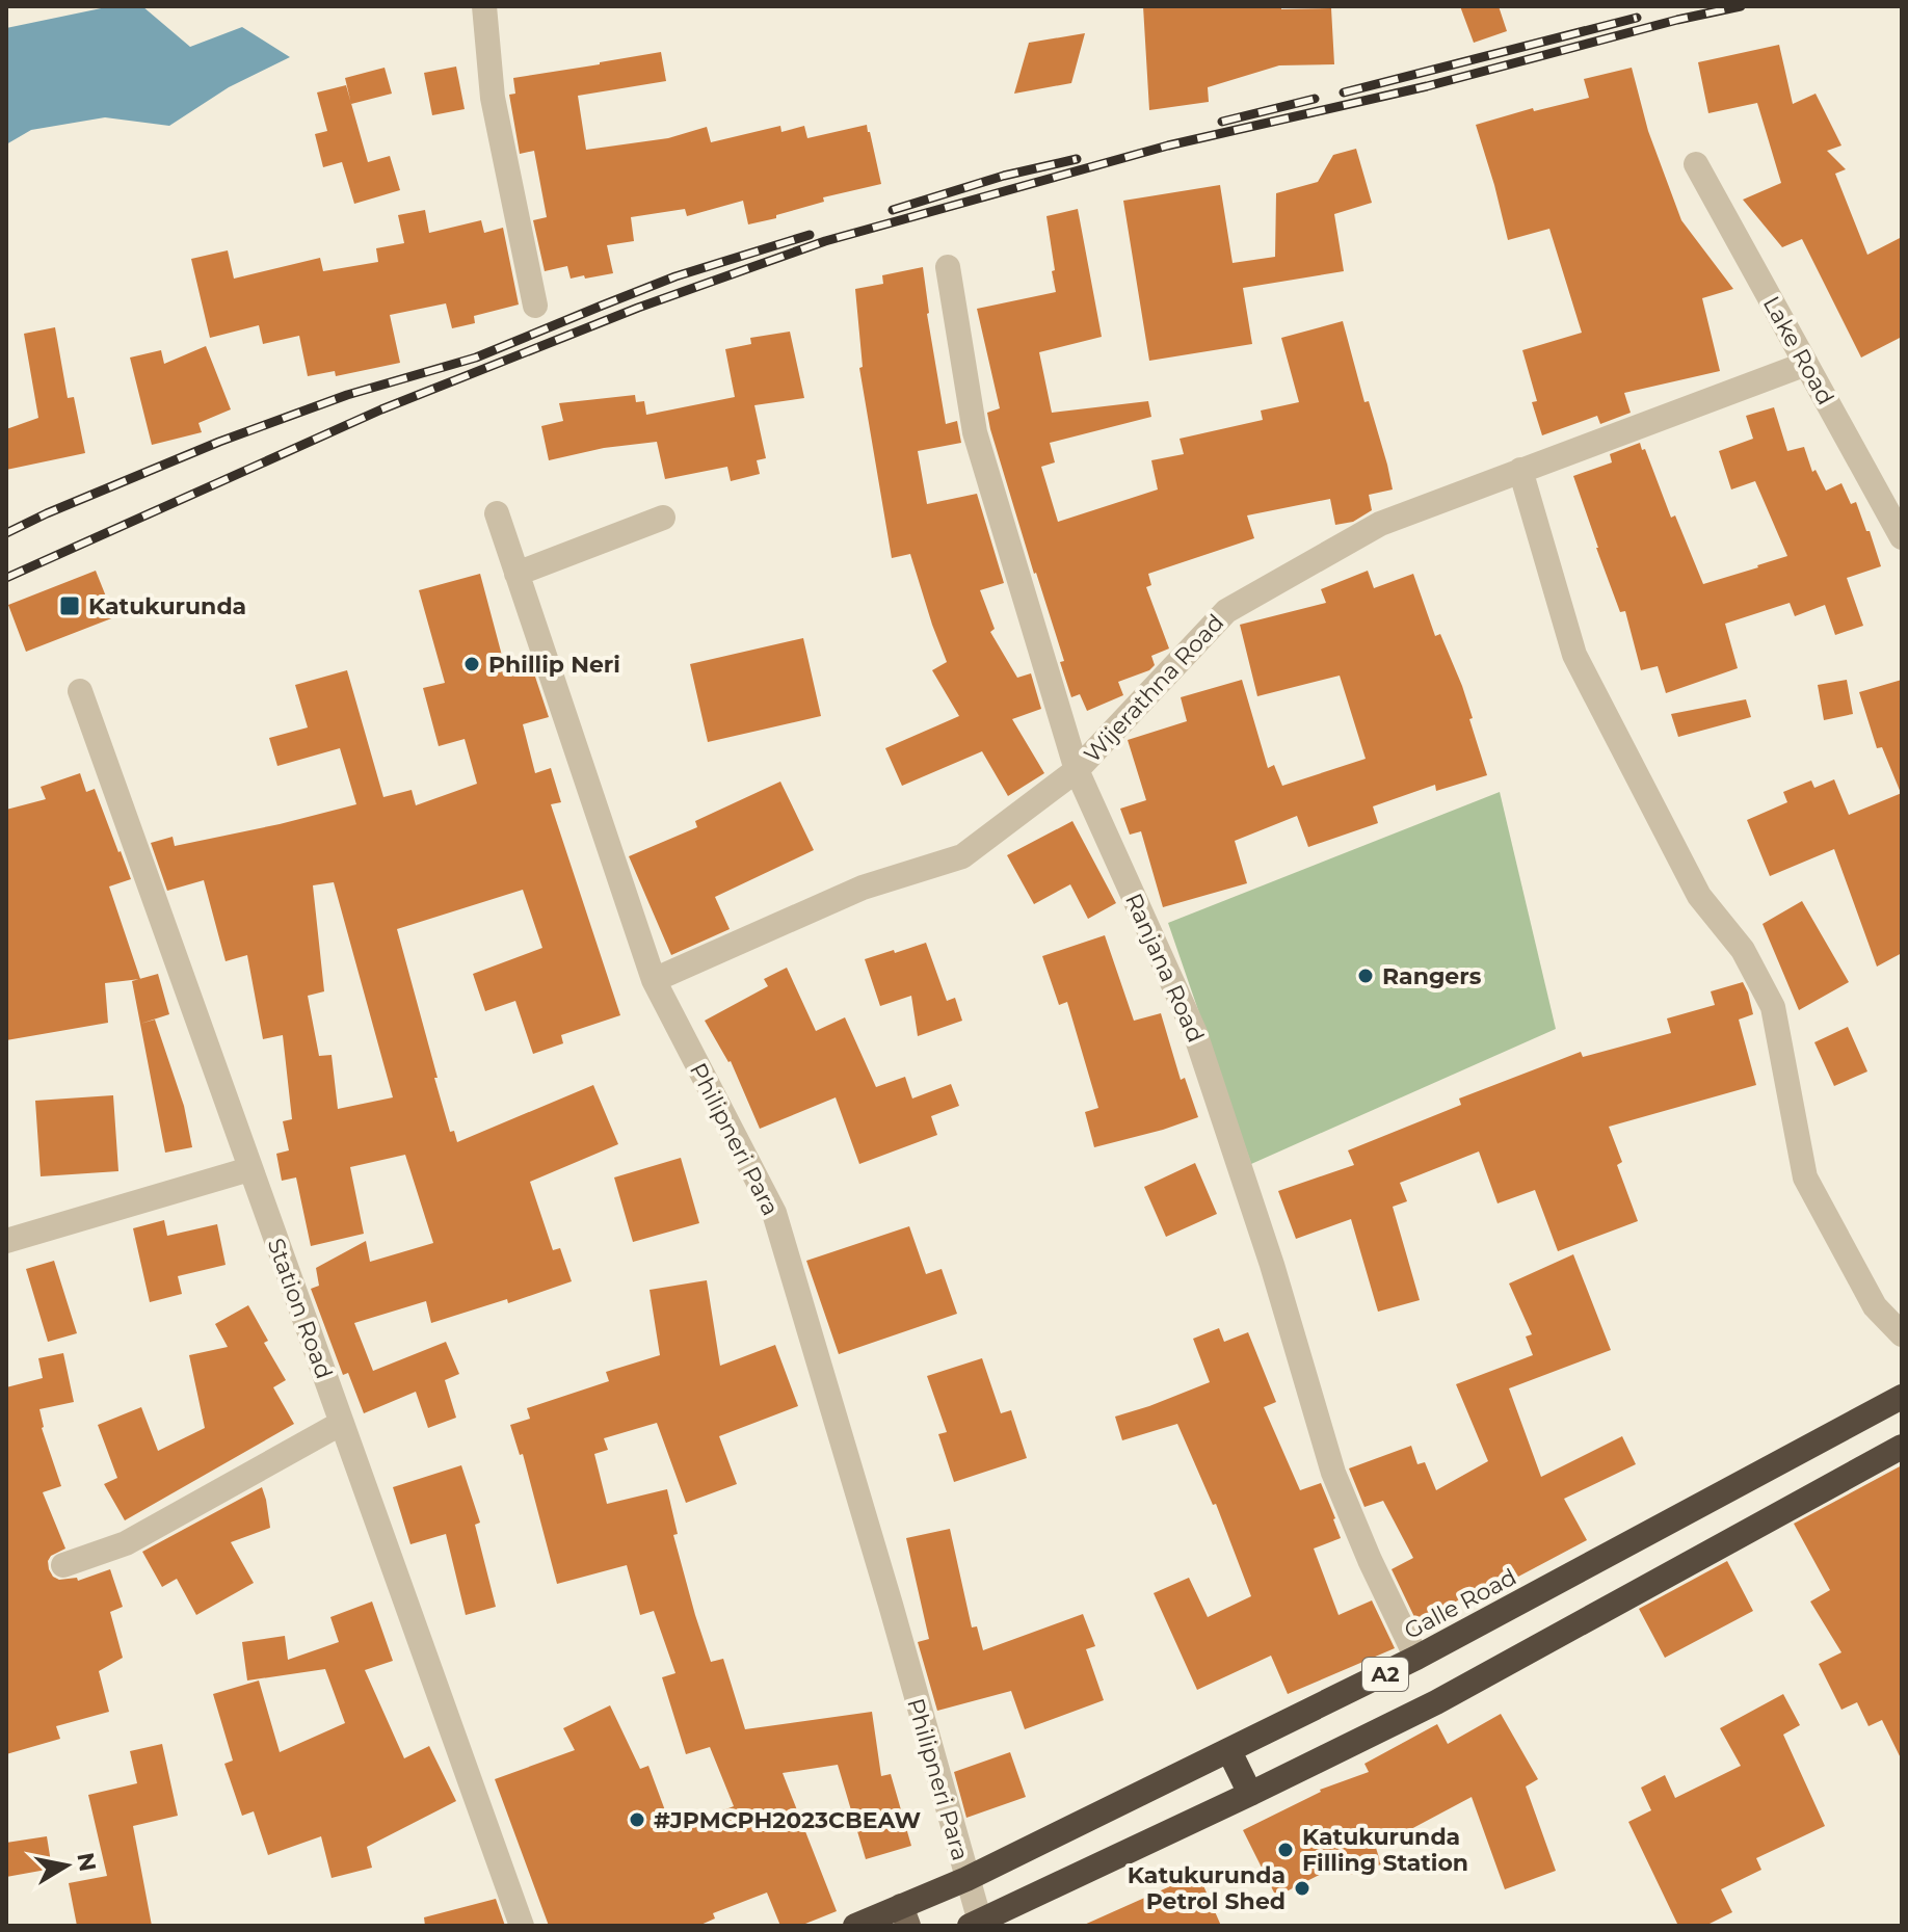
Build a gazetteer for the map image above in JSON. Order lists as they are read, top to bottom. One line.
{"streets":{"highway":["Galle Road","A2"],"street":["Lake Road","Wijerathna Road","Ranjana Road","Philipneri Para","Station Road"]},"crossings":[["Lake Road","Wijerathna Road"],["Wijerathna Road","Ranjana Road"],["Wijerathna Road","Philipneri Para"],["Ranjana Road","Galle Road"],["Philipneri Para","Galle Road"],["Philipneri Para","A2"]],"places":{"transit":["Katukurunda"],"other":["Phillip Neri","Rangers","#JPMCPH2023CBEAW","Katukurunda Filling Station","Katukurunda Petrol Shed"]},"north":"right"}
